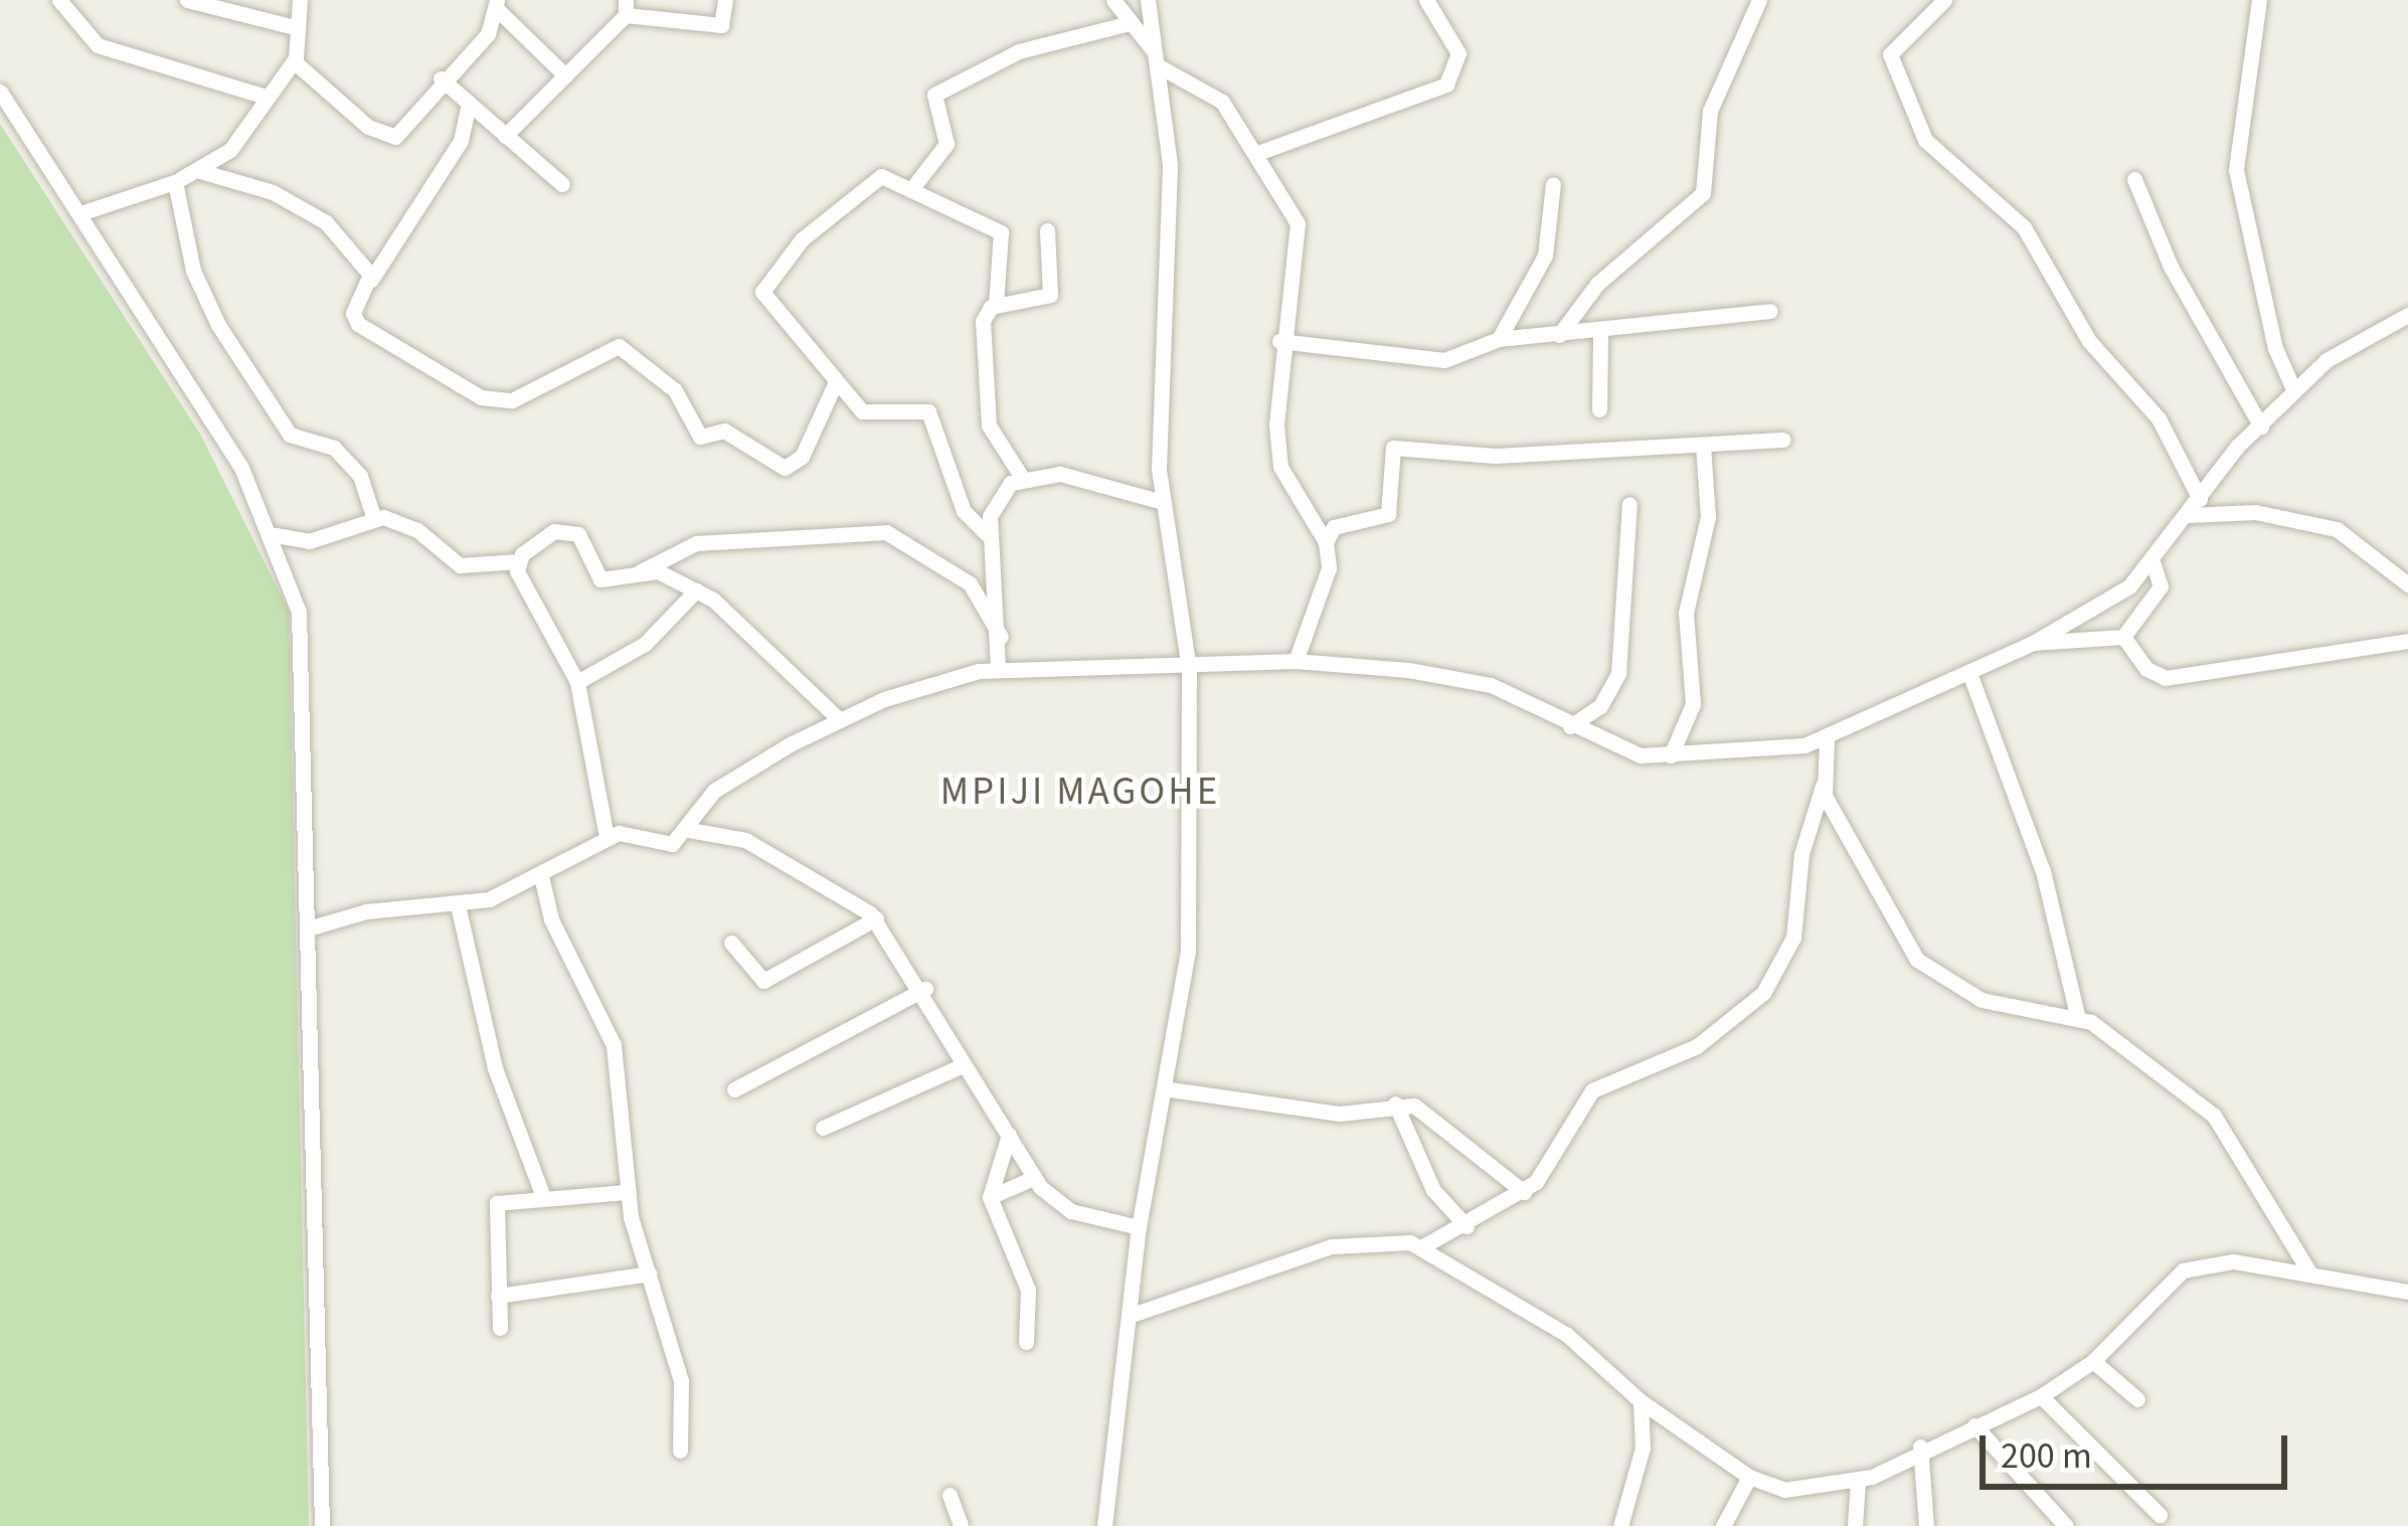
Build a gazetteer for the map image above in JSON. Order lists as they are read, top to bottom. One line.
{"districts":["MPIJI MAGOHE"],"scale_bar":"200 m"}
